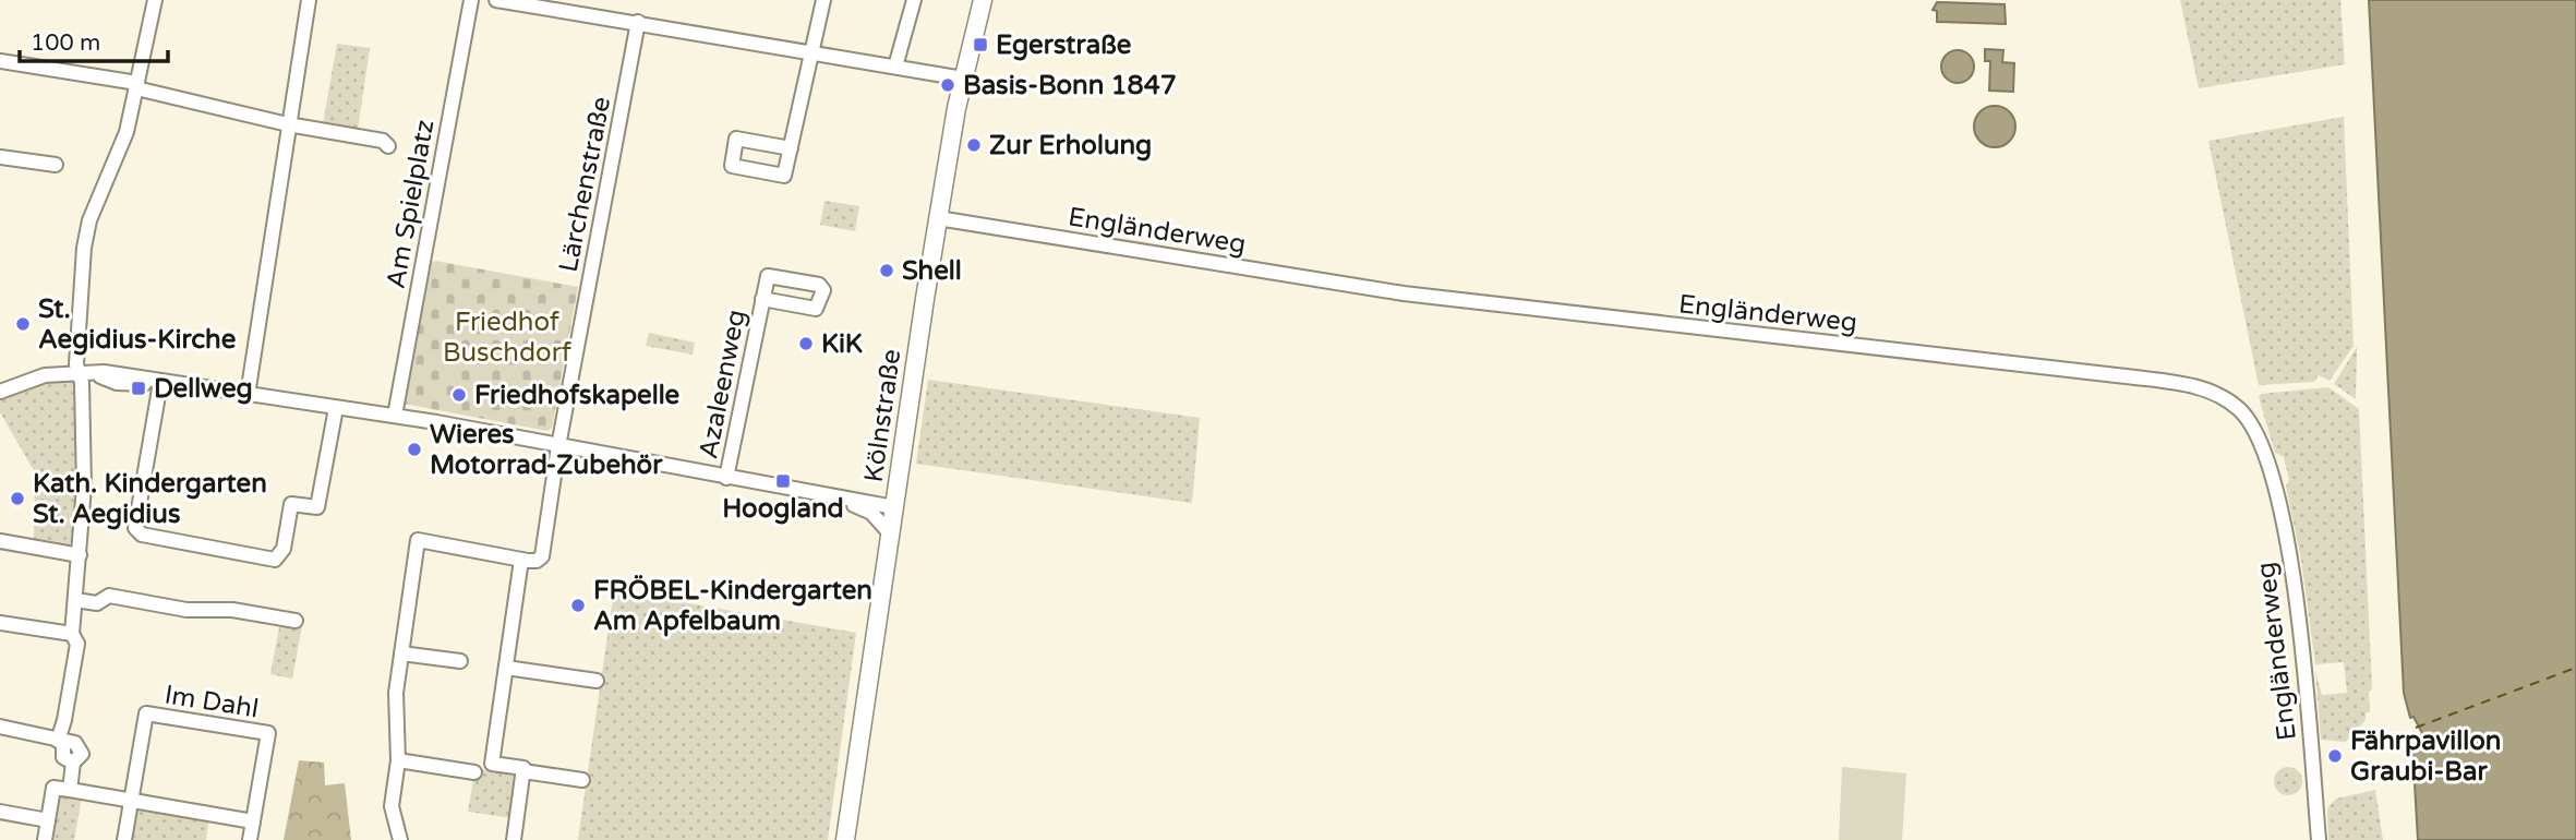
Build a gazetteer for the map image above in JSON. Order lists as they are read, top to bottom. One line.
{"streets":{"main road":["Kölnstraße"],"street":["Lärchenstraße","Am Spielplatz","Engländerweg","Azaleenweg","Im Dahl"]},"crossings":[["Engländerweg","Kölnstraße"]],"parks":["Friedhof Buschdorf"],"places":{"transit":["Egerstraße","Dellweg","Hoogland"],"other":["Basis-Bonn 1847","Zur Erholung","Shell","St. Aegidius-Kirche","KiK","Friedhofskapelle","Wieres Motorrad-Zubehör","Kath. Kindergarten St. Aegidius","FRÖBEL-Kindergarten Am Apfelbaum","Fährpavillon Graubi-Bar"]},"scale_bar":"100 m"}
